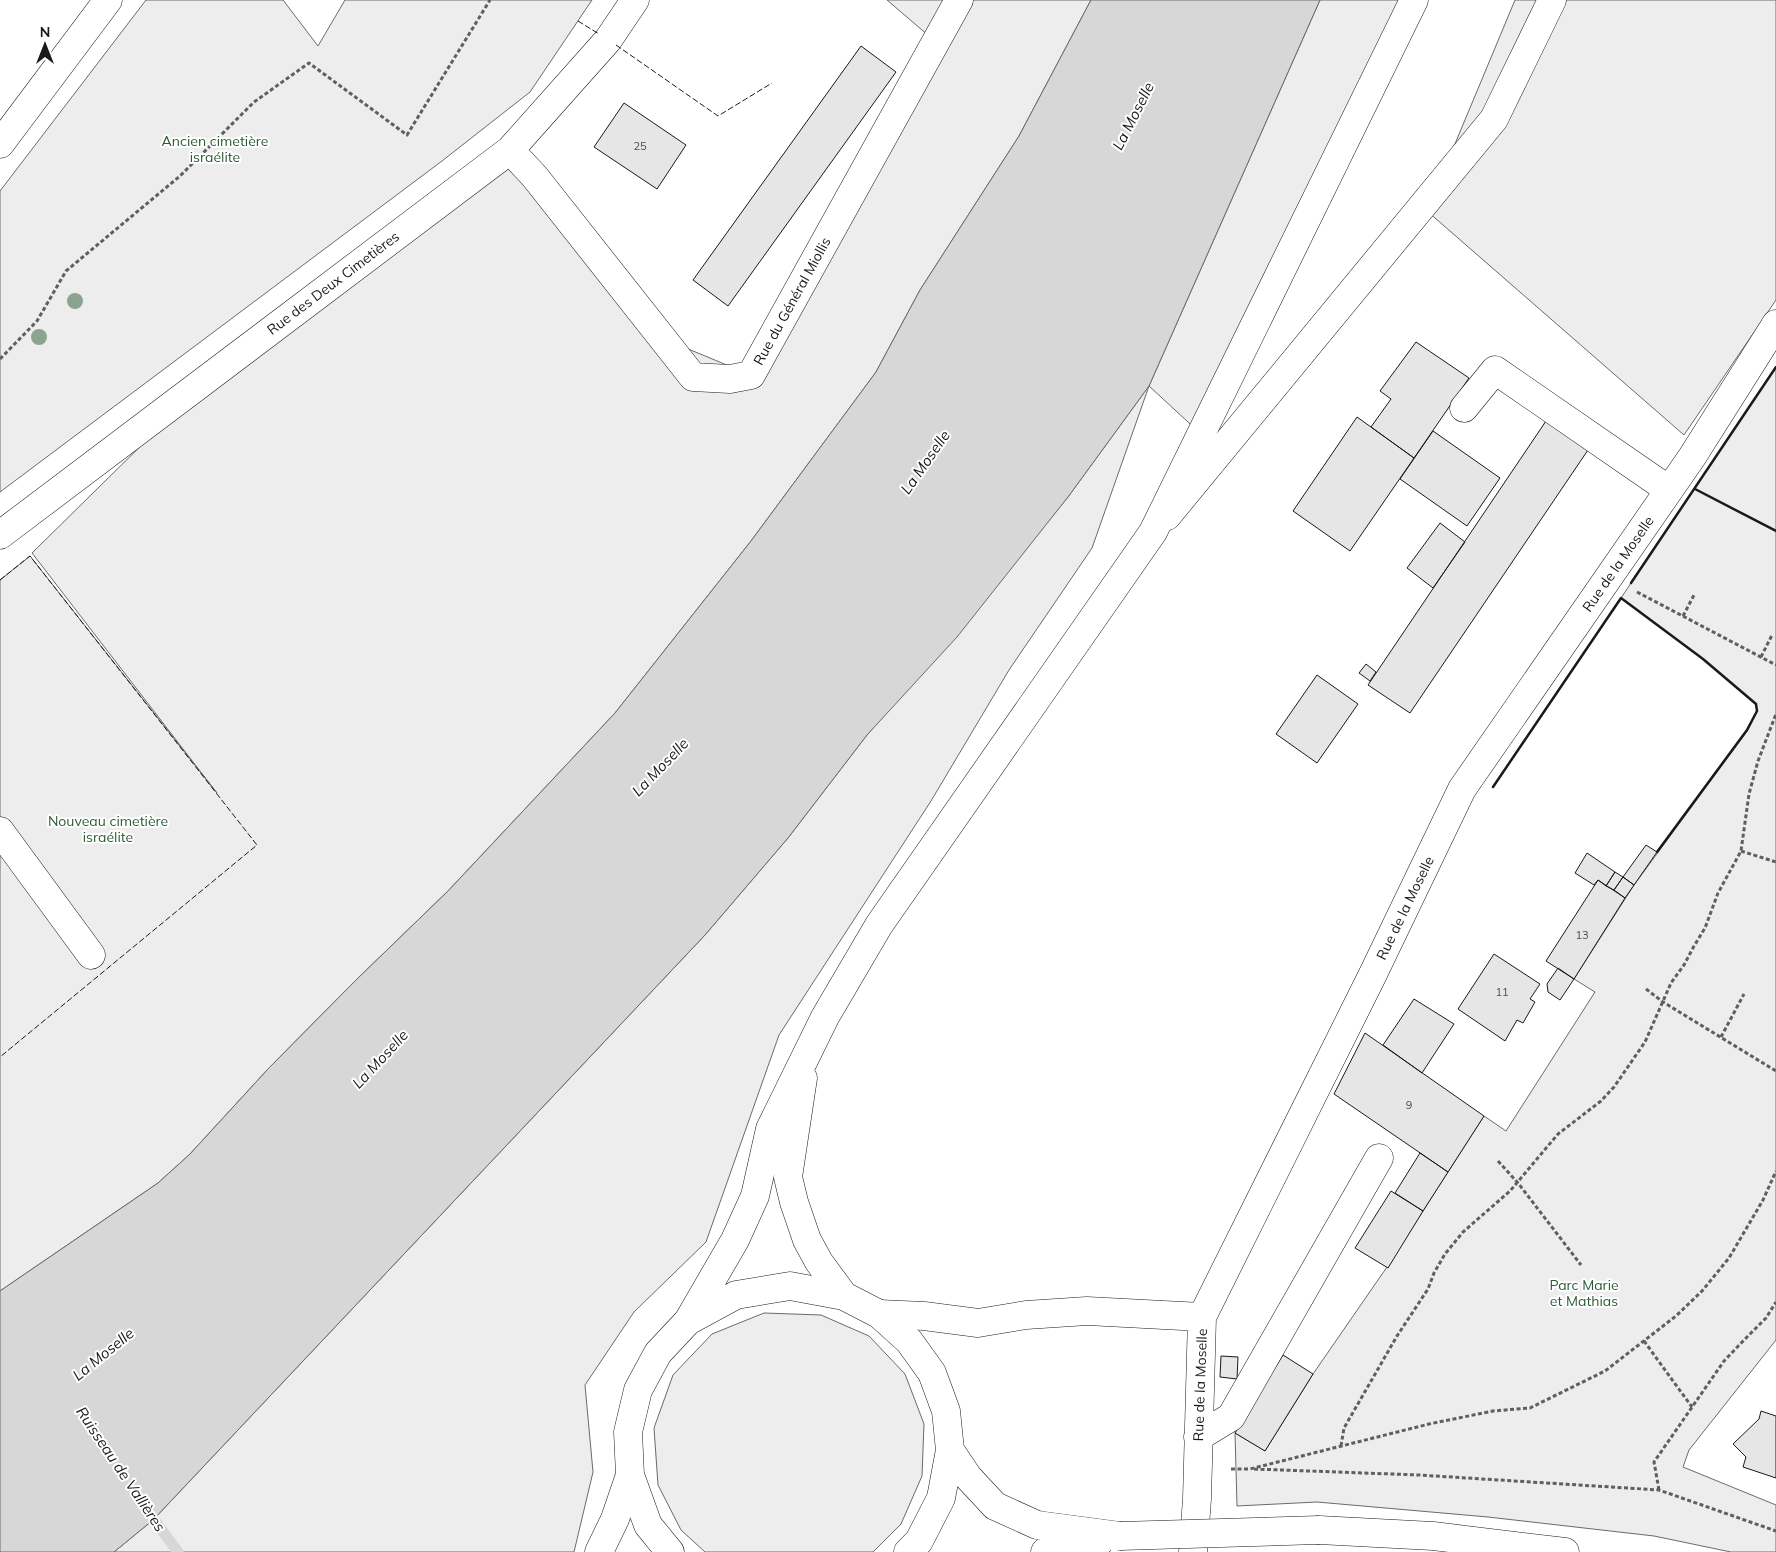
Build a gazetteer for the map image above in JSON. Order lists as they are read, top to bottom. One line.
{"streets":{"street":["Rue des Deux Cimetières","Rue du Général Miollis","Rue de la Moselle"]},"crossings":[["Rue des Deux Cimetières","Rue du Général Miollis"]],"water":["La Moselle","Ruisseau de Vallières"],"parks":["Ancien cimetière israélite","Nouveau cimetière israélite","Parc Marie et Mathias"],"house_numbers":["25","13","11","9"],"north":"top"}
